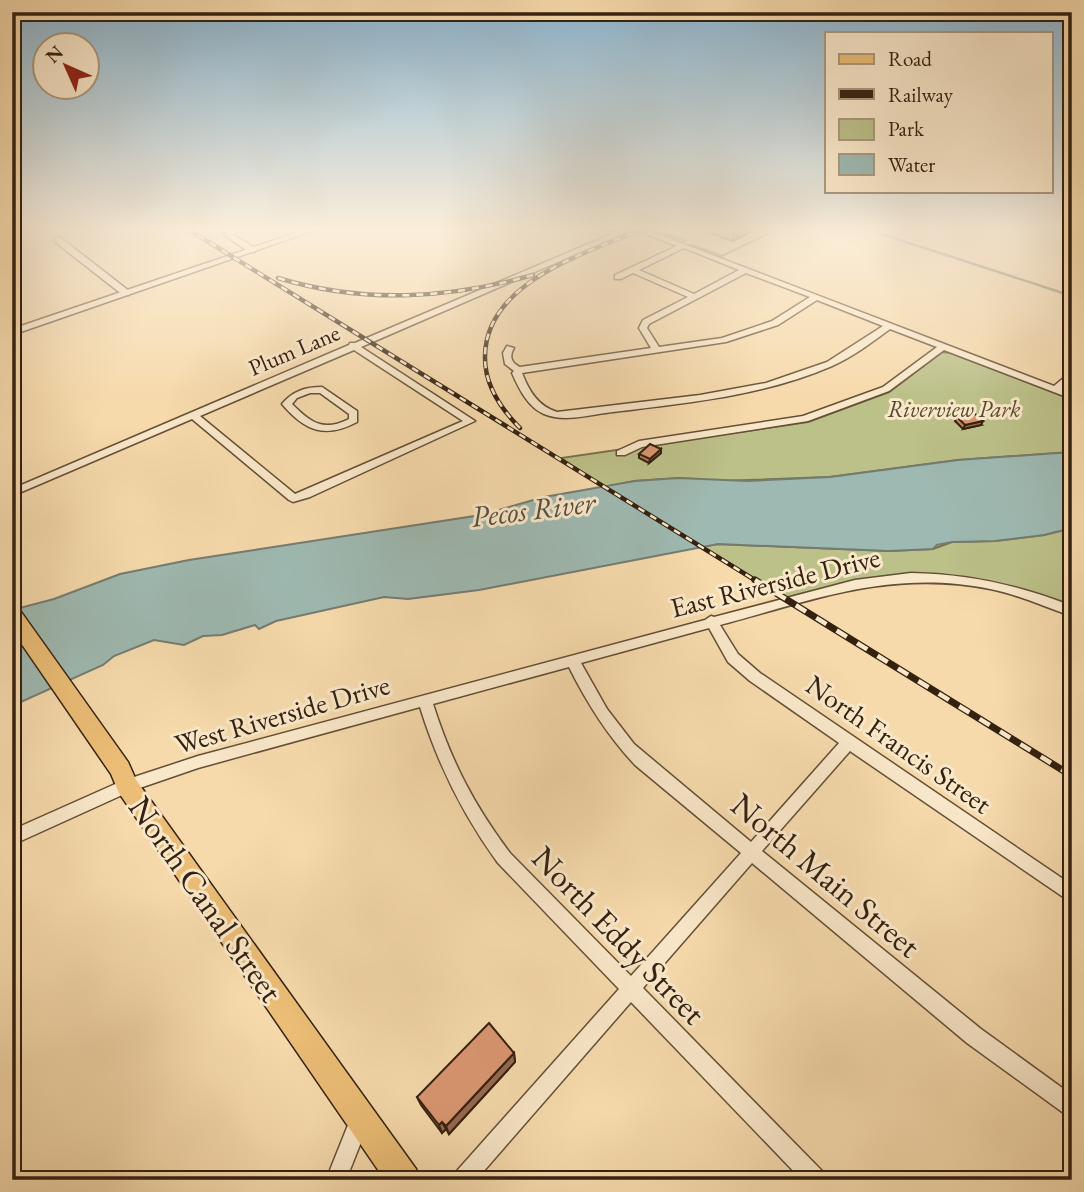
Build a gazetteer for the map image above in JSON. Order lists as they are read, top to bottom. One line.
{"streets":{"main road":["North Canal Street"],"street":["Plum Lane","East Riverside Drive","West Riverside Drive","North Francis Street","North Main Street","North Eddy Street"]},"crossings":[["East Riverside Drive","West Riverside Drive"],["East Riverside Drive","North Francis Street"],["East Riverside Drive","North Main Street"],["West Riverside Drive","North Main Street"],["West Riverside Drive","North Canal Street"],["West Riverside Drive","North Eddy Street"]],"water":["Pecos River"],"parks":["Riverview Park"],"legend":["Road","Railway","Park","Water"],"north":"top left"}
